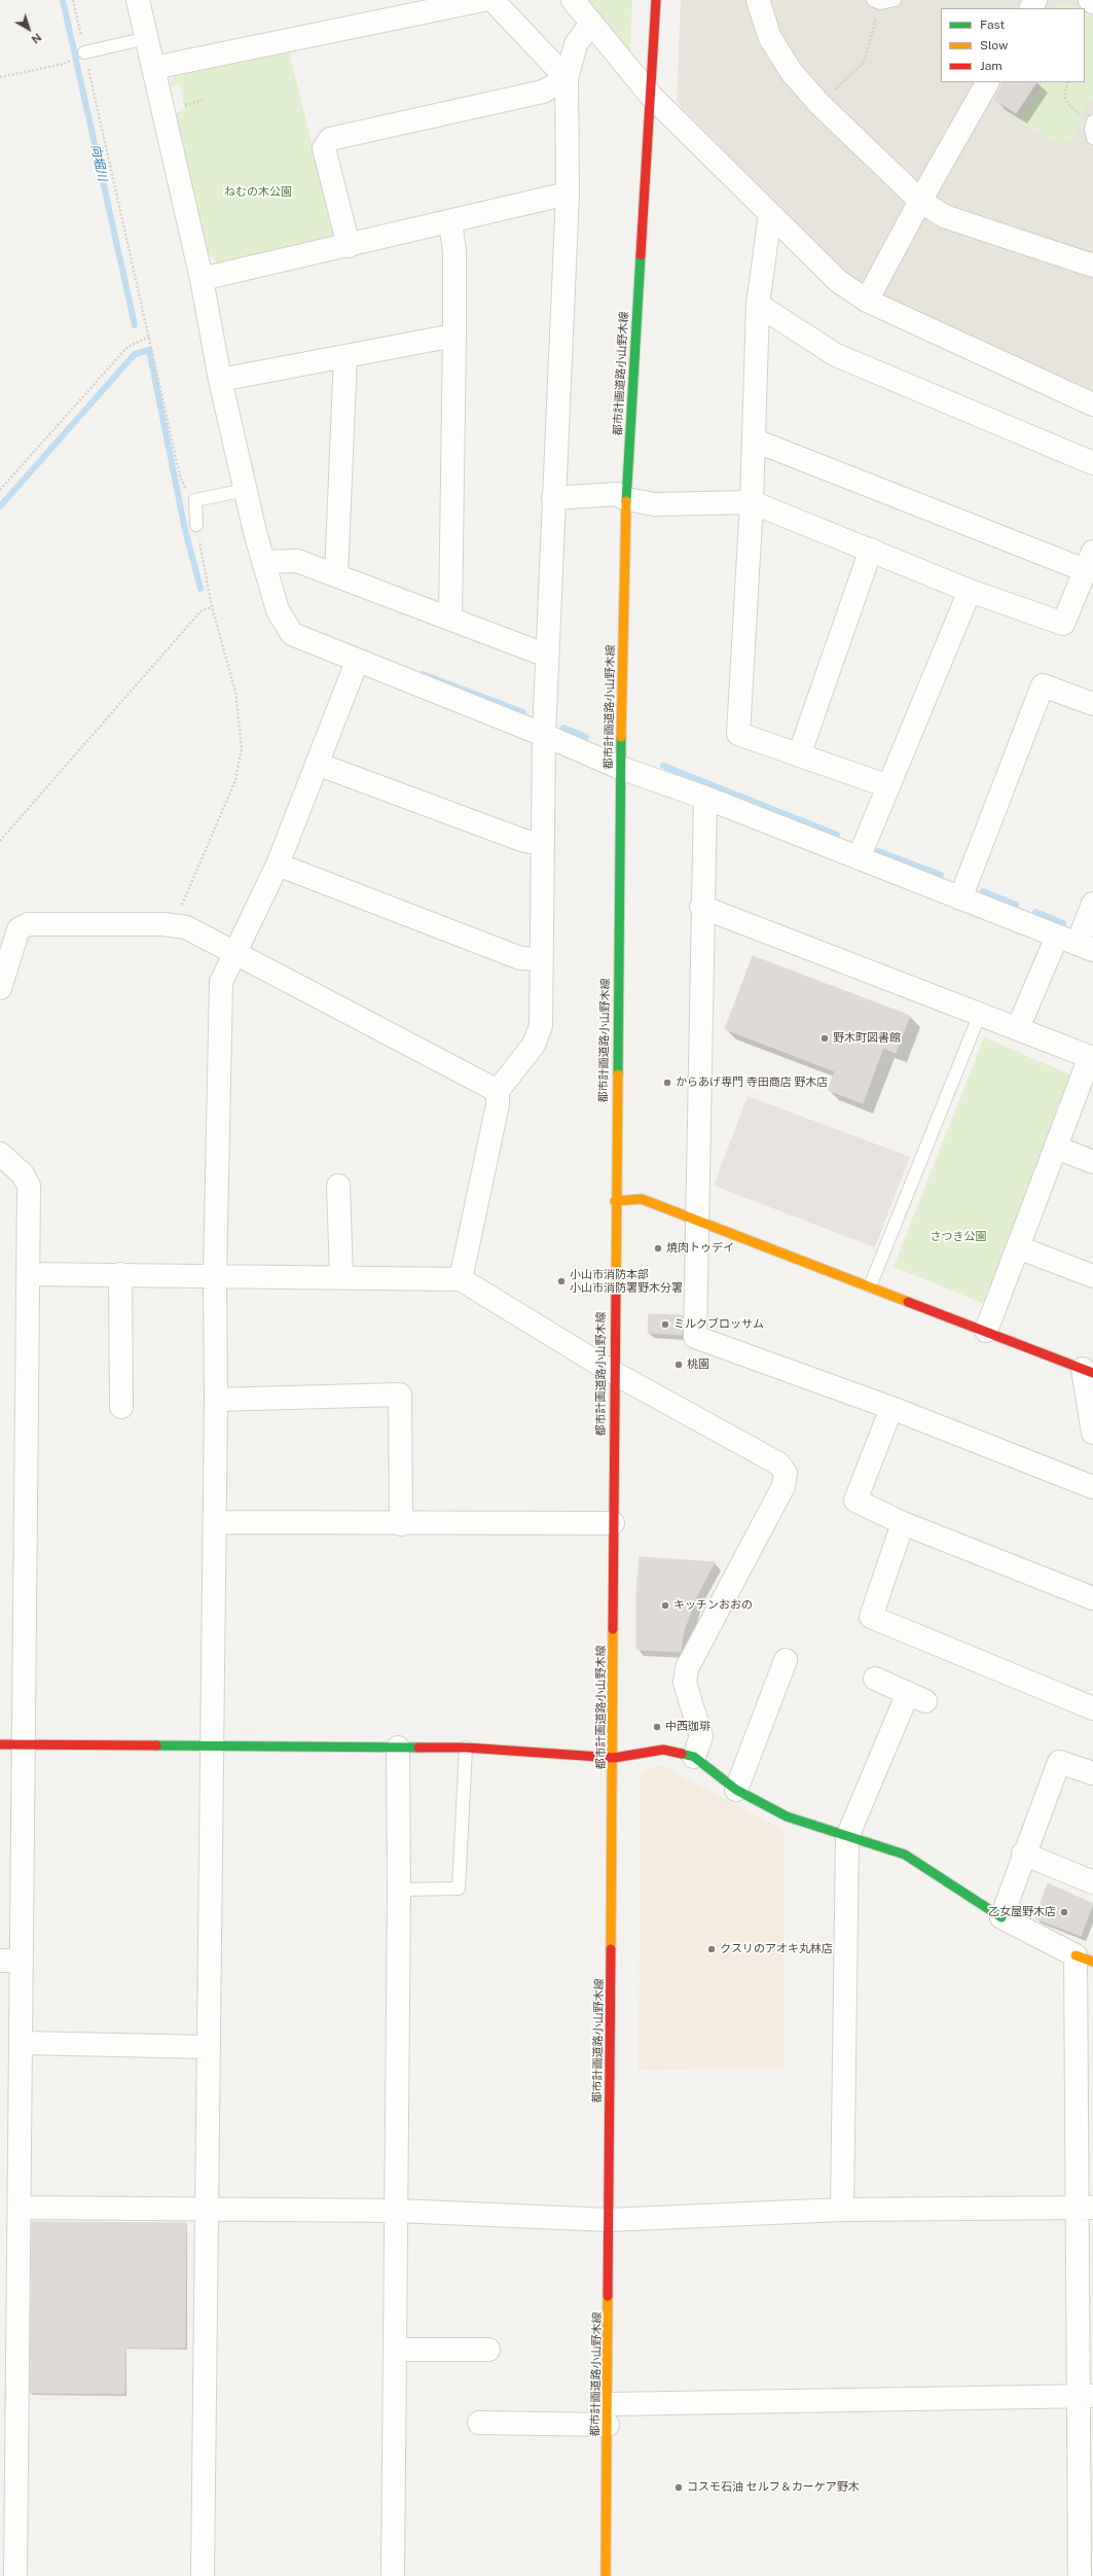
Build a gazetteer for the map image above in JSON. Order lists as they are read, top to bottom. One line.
{"streets":{"street":["都市計画道路小山野木線"]},"water":["向堀川"],"parks":["ねむの木公園","さつき公園"],"places":["野木町図書館","からあげ専門 寺田商店 野木店","焼肉トゥデイ","小山市消防本部 小山市消防署野木分署","ミルクブロッサム","桃園","キッチンおおの","中西珈琲","乙女屋野木店","クスリのアオキ丸林店","コスモ石油 セルフ＆カーケア野木"],"legend":["Fast","Slow","Jam"],"north":"bottom right"}
